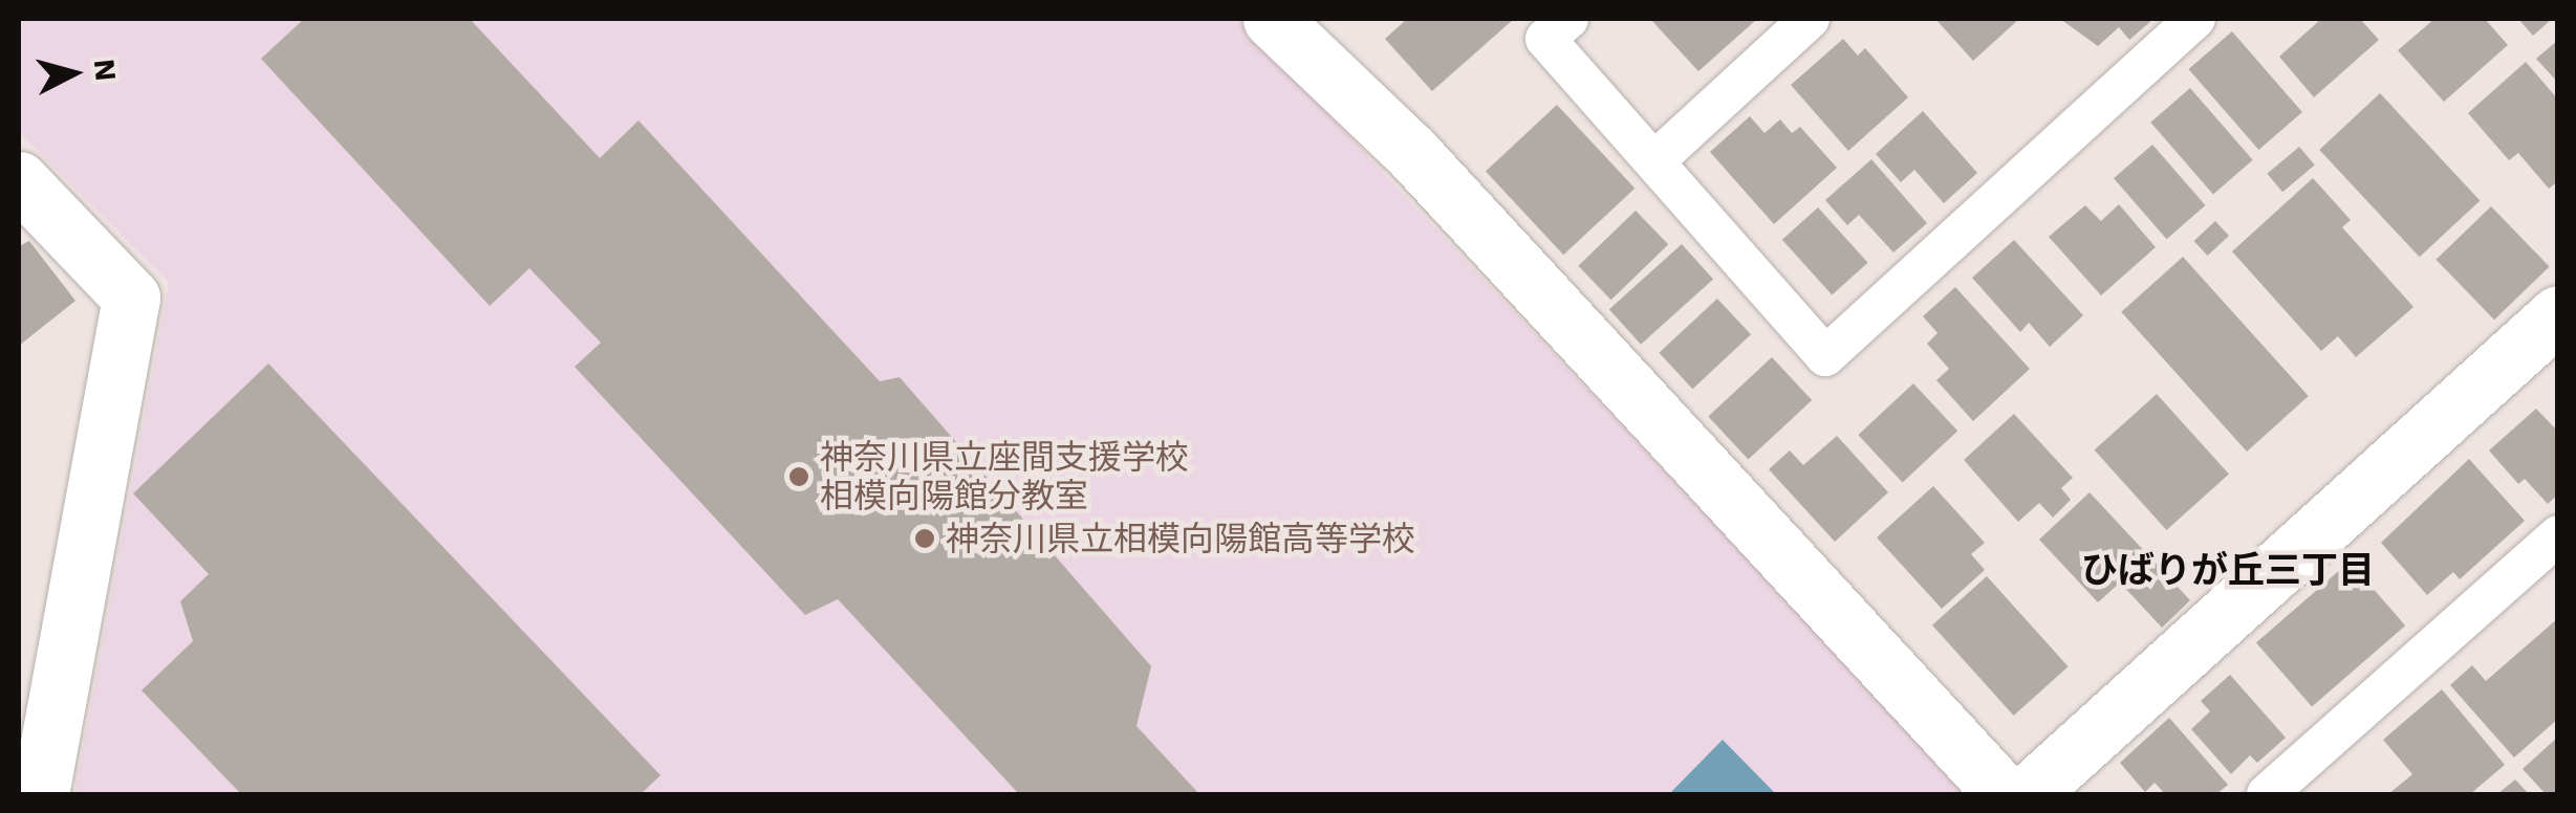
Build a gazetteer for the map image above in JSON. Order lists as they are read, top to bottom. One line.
{"districts":["ひばりが丘三丁目"],"places":["神奈川県立座間支援学校 相模向陽館分教室","神奈川県立相模向陽館高等学校"],"north":"right"}
